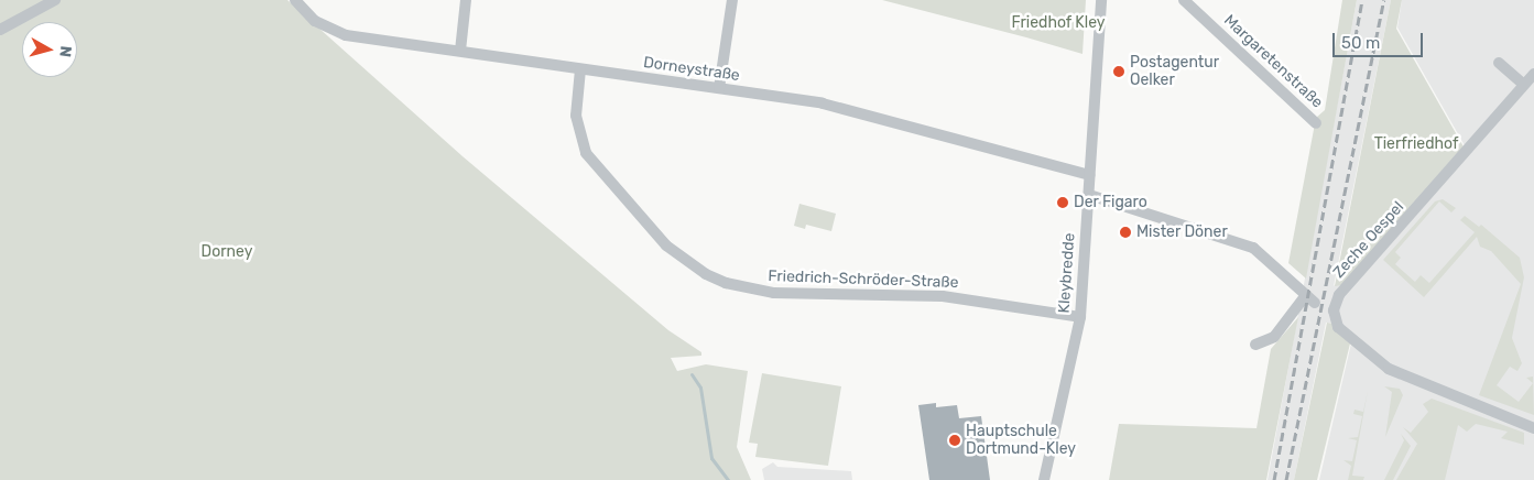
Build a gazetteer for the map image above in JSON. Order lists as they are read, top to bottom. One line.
{"streets":{"street":["Margaretenstraße","Dorneystraße","Zeche Oespel","Kleybredde","Friedrich-Schröder-Straße"]},"crossings":[["Dorneystraße","Kleybredde"],["Dorneystraße","Friedrich-Schröder-Straße"],["Kleybredde","Friedrich-Schröder-Straße"]],"parks":["Friedhof Kley","Tierfriedhof","Dorney"],"places":["Postagentur Oelker","Der Figaro","Mister Döner","Hauptschule Dortmund-Kley"],"scale_bar":"50 m","north":"right"}
